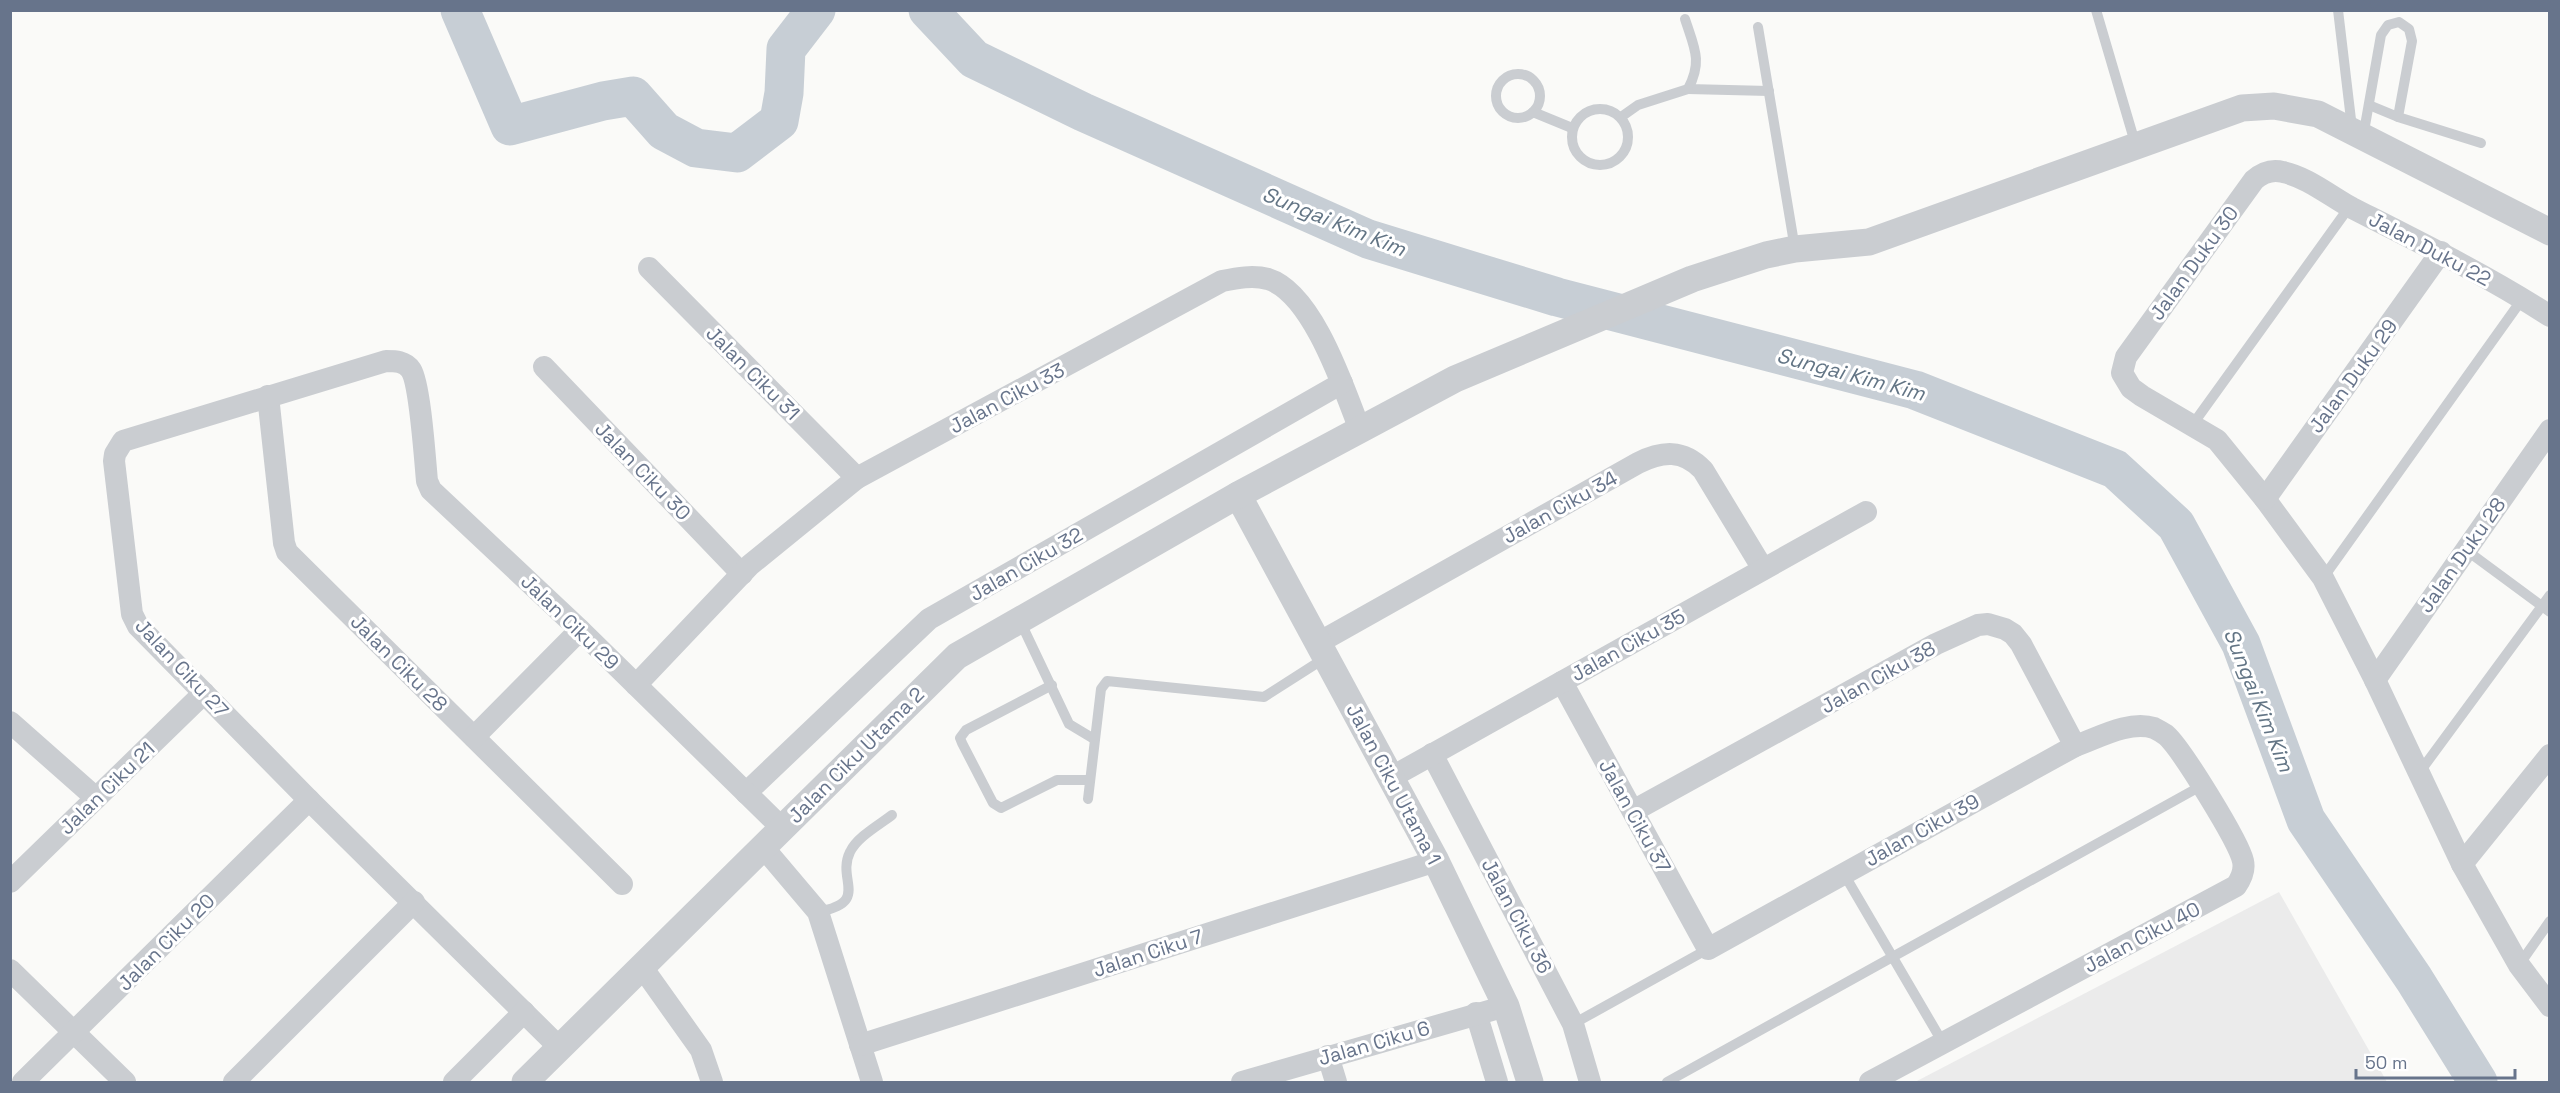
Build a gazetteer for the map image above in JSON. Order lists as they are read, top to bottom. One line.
{"streets":{"street":["Jalan Duku 22","Jalan Duku 30","Jalan Ciku 31","Jalan Duku 29","Jalan Ciku 33","Jalan Ciku 30","Jalan Ciku 34","Jalan Duku 28","Jalan Ciku 32","Jalan Ciku 29","Jalan Ciku 35","Jalan Ciku 28","Jalan Ciku 27","Jalan Ciku 38","Jalan Ciku Utama 2","Jalan Ciku Utama 1","Jalan Ciku 21","Jalan Ciku 37","Jalan Ciku 39","Jalan Ciku 36","Jalan Ciku 40","Jalan Ciku 20","Jalan Ciku 7","Jalan Ciku 6"]},"crossings":[["Jalan Duku 22","Jalan Duku 30"],["Jalan Duku 22","Jalan Duku 29"],["Jalan Ciku 31","Jalan Ciku 33"],["Jalan Ciku 33","Jalan Ciku 30"],["Jalan Ciku 33","Jalan Ciku 32"],["Jalan Ciku 33","Jalan Ciku 29"],["Jalan Ciku 33","Jalan Ciku Utama 2"],["Jalan Ciku 34","Jalan Ciku 35"],["Jalan Ciku 34","Jalan Ciku Utama 1"],["Jalan Ciku 32","Jalan Ciku 29"],["Jalan Ciku 29","Jalan Ciku 27"],["Jalan Ciku 29","Jalan Ciku Utama 2"],["Jalan Ciku 35","Jalan Ciku Utama 1"],["Jalan Ciku 35","Jalan Ciku 37"],["Jalan Ciku 35","Jalan Ciku 36"],["Jalan Ciku 28","Jalan Ciku 27"],["Jalan Ciku 27","Jalan Ciku Utama 2"],["Jalan Ciku 27","Jalan Ciku 21"],["Jalan Ciku 27","Jalan Ciku 20"],["Jalan Ciku 38","Jalan Ciku 37"],["Jalan Ciku 38","Jalan Ciku 39"],["Jalan Ciku Utama 2","Jalan Ciku Utama 1"],["Jalan Ciku Utama 1","Jalan Ciku 7"],["Jalan Ciku Utama 1","Jalan Ciku 6"],["Jalan Ciku 37","Jalan Ciku 39"],["Jalan Ciku 39","Jalan Ciku 40"]],"water":["Sungai Kim Kim"],"scale_bar":"50 m"}
